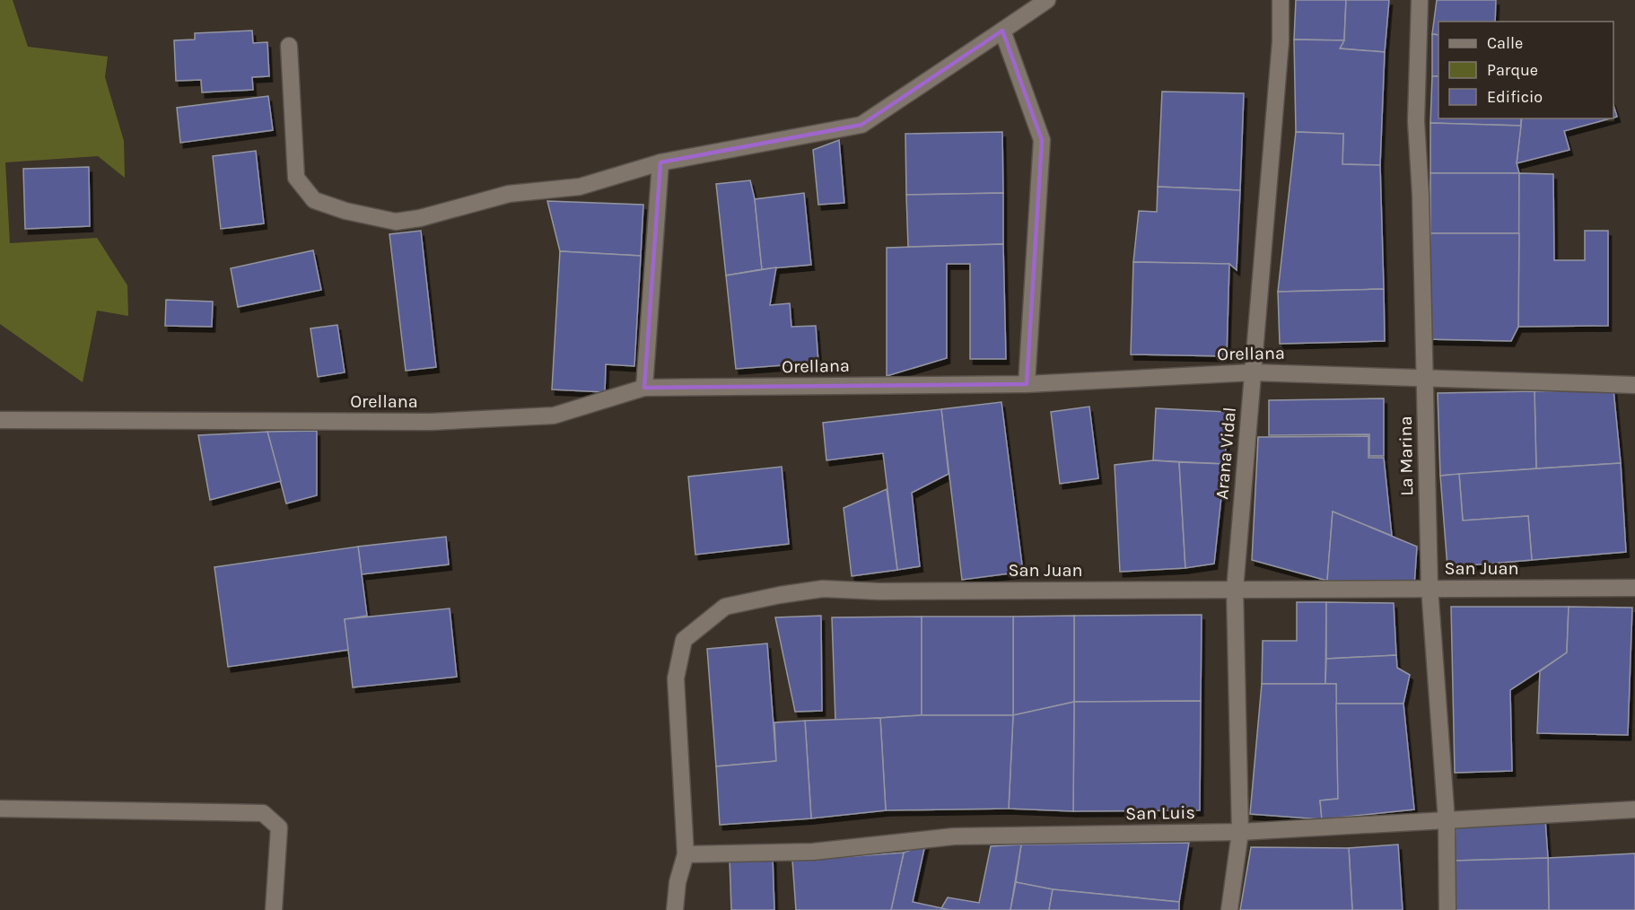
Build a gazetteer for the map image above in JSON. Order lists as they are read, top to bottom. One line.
{"streets":{"street":["Orellana","Arana Vidal","La Marina","San Juan","San Luis"]},"crossings":[["Orellana","Arana Vidal"],["Orellana","La Marina"],["Arana Vidal","San Juan"],["Arana Vidal","San Luis"],["La Marina","San Juan"],["La Marina","San Luis"],["San Juan","San Luis"]],"legend":["Calle","Parque","Edificio"]}
